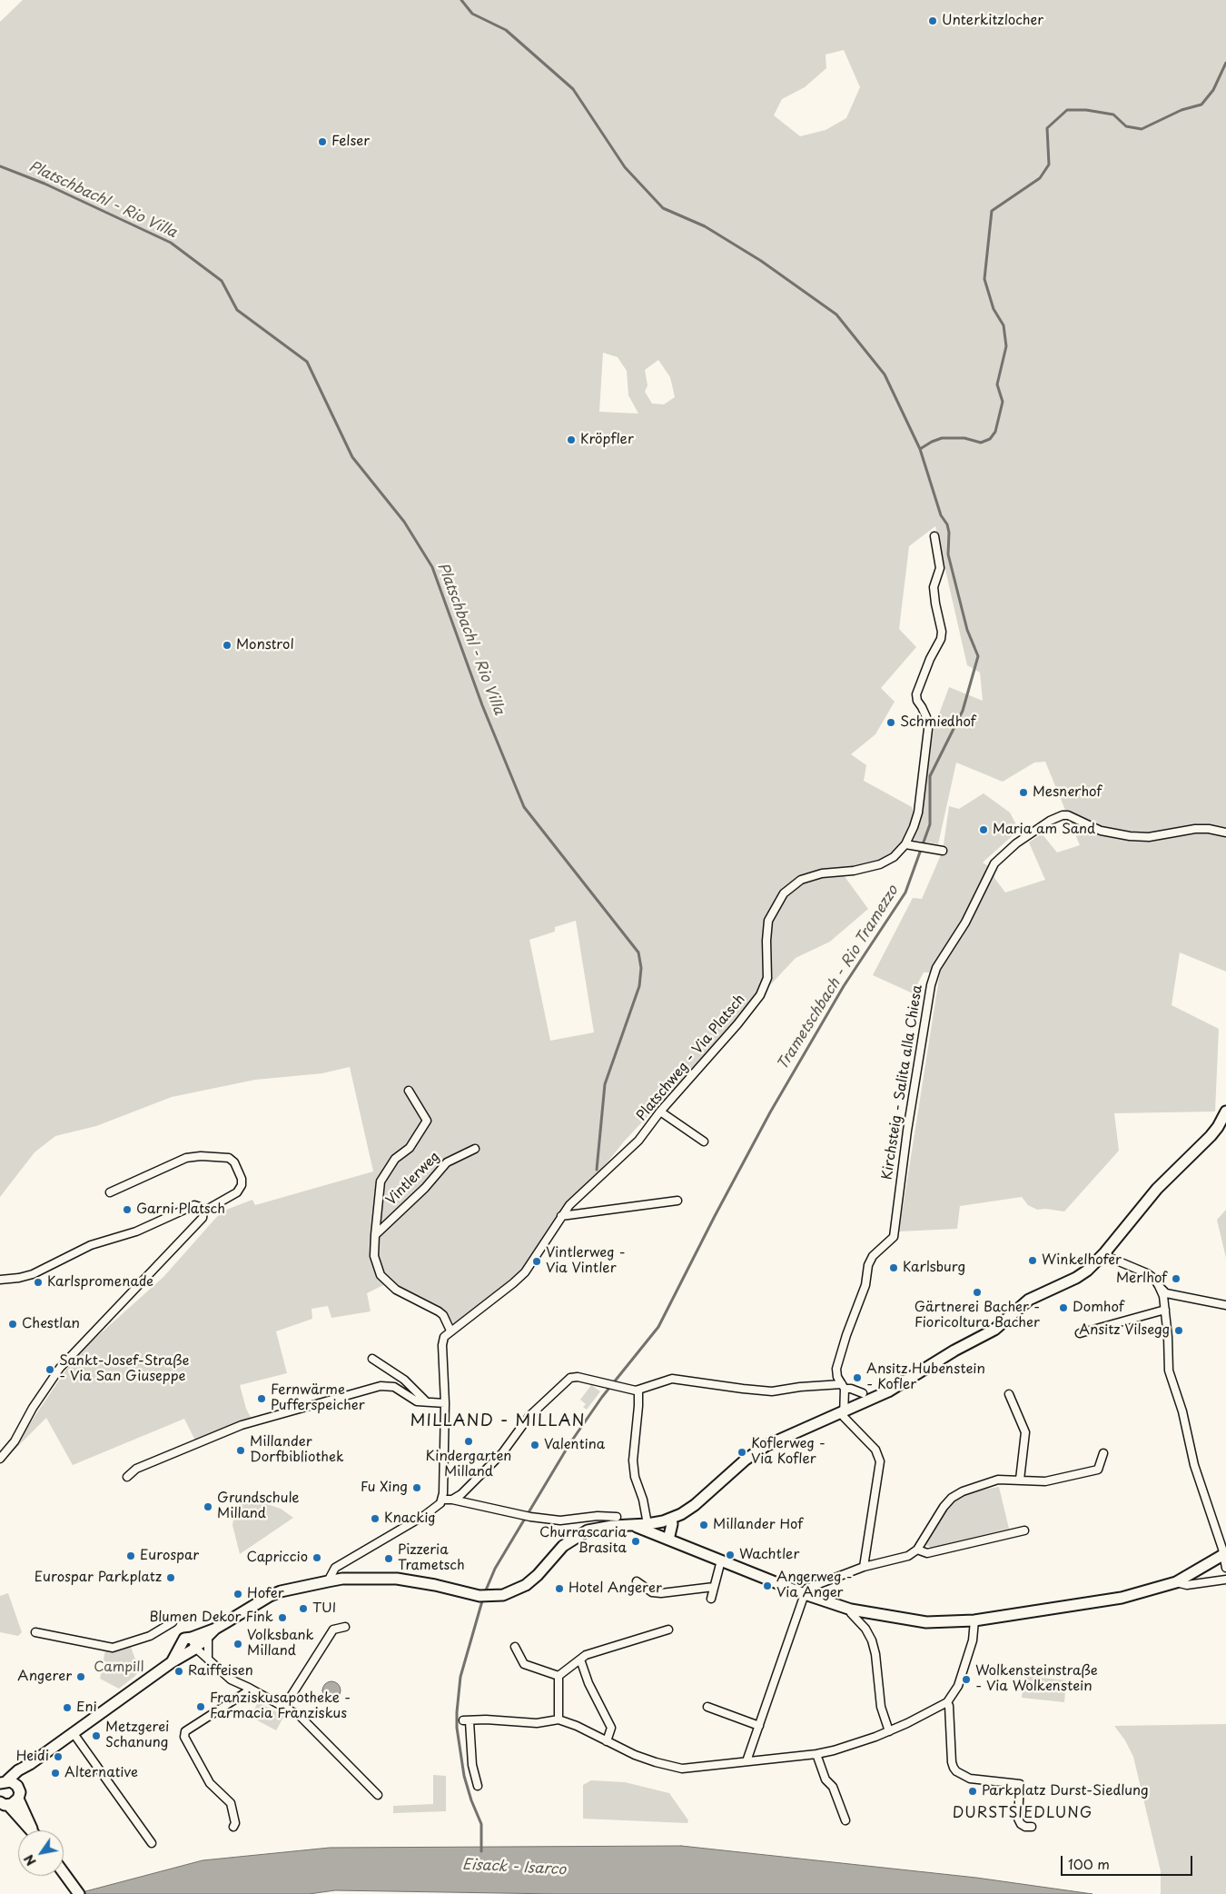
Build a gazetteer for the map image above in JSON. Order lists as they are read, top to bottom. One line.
{"streets":{"street":["Platschweg - Via Platsch","Kirchsteig - Salita alla Chiesa","Vintlerweg"]},"crossings":[["Platschweg - Via Platsch","Vintlerweg"]],"districts":["MILLAND - MILLAN","DURSTSIEDLUNG"],"water":["Platschbachl - Rio Villa","Trametschbach - Rio Tramezzo","Eisack - Isarco"],"parks":["Campill"],"places":["Unterkitzlocher","Felser","Kröpfler","Monstrol","Schmiedhof","Mesnerhof","Maria am Sand","Garni Platsch","Winkelhofer","Vintlerweg - Via Vintler","Karlsburg","Merlhof","Karlspromenade","Gärtnerei Bacher - Fioricoltura Bacher","Domhof","Chestlan","Ansitz Vilsegg","Sankt-Josef-Straße - Via San Giuseppe","Ansitz Hubenstein - Kofler","Fernwärme Pufferspeicher","Kindergarten Milland","Valentina","Millander Dorfbibliothek","Koflerweg - Via Kofler","Fu Xing","Grundschule Milland","Knackig","Millander Hof","Churrascaria Brasita","Wachtler","Eurospar","Capriccio","Pizzeria Trametsch","Eurospar Parkplatz","Angerweg - Via Anger","Hotel Angerer","Hofer","TUI","Blumen Dekor Fink","Volksbank Milland","Raiffeisen","Angerer","Wolkensteinstraße - Via Wolkenstein","Franziskusapotheke - Farmacia Franziskus","Eni","Metzgerei Schanung","Heidi","Alternative","Parkplatz Durst-Siedlung"],"scale_bar":"100 m","north":"bottom left"}
